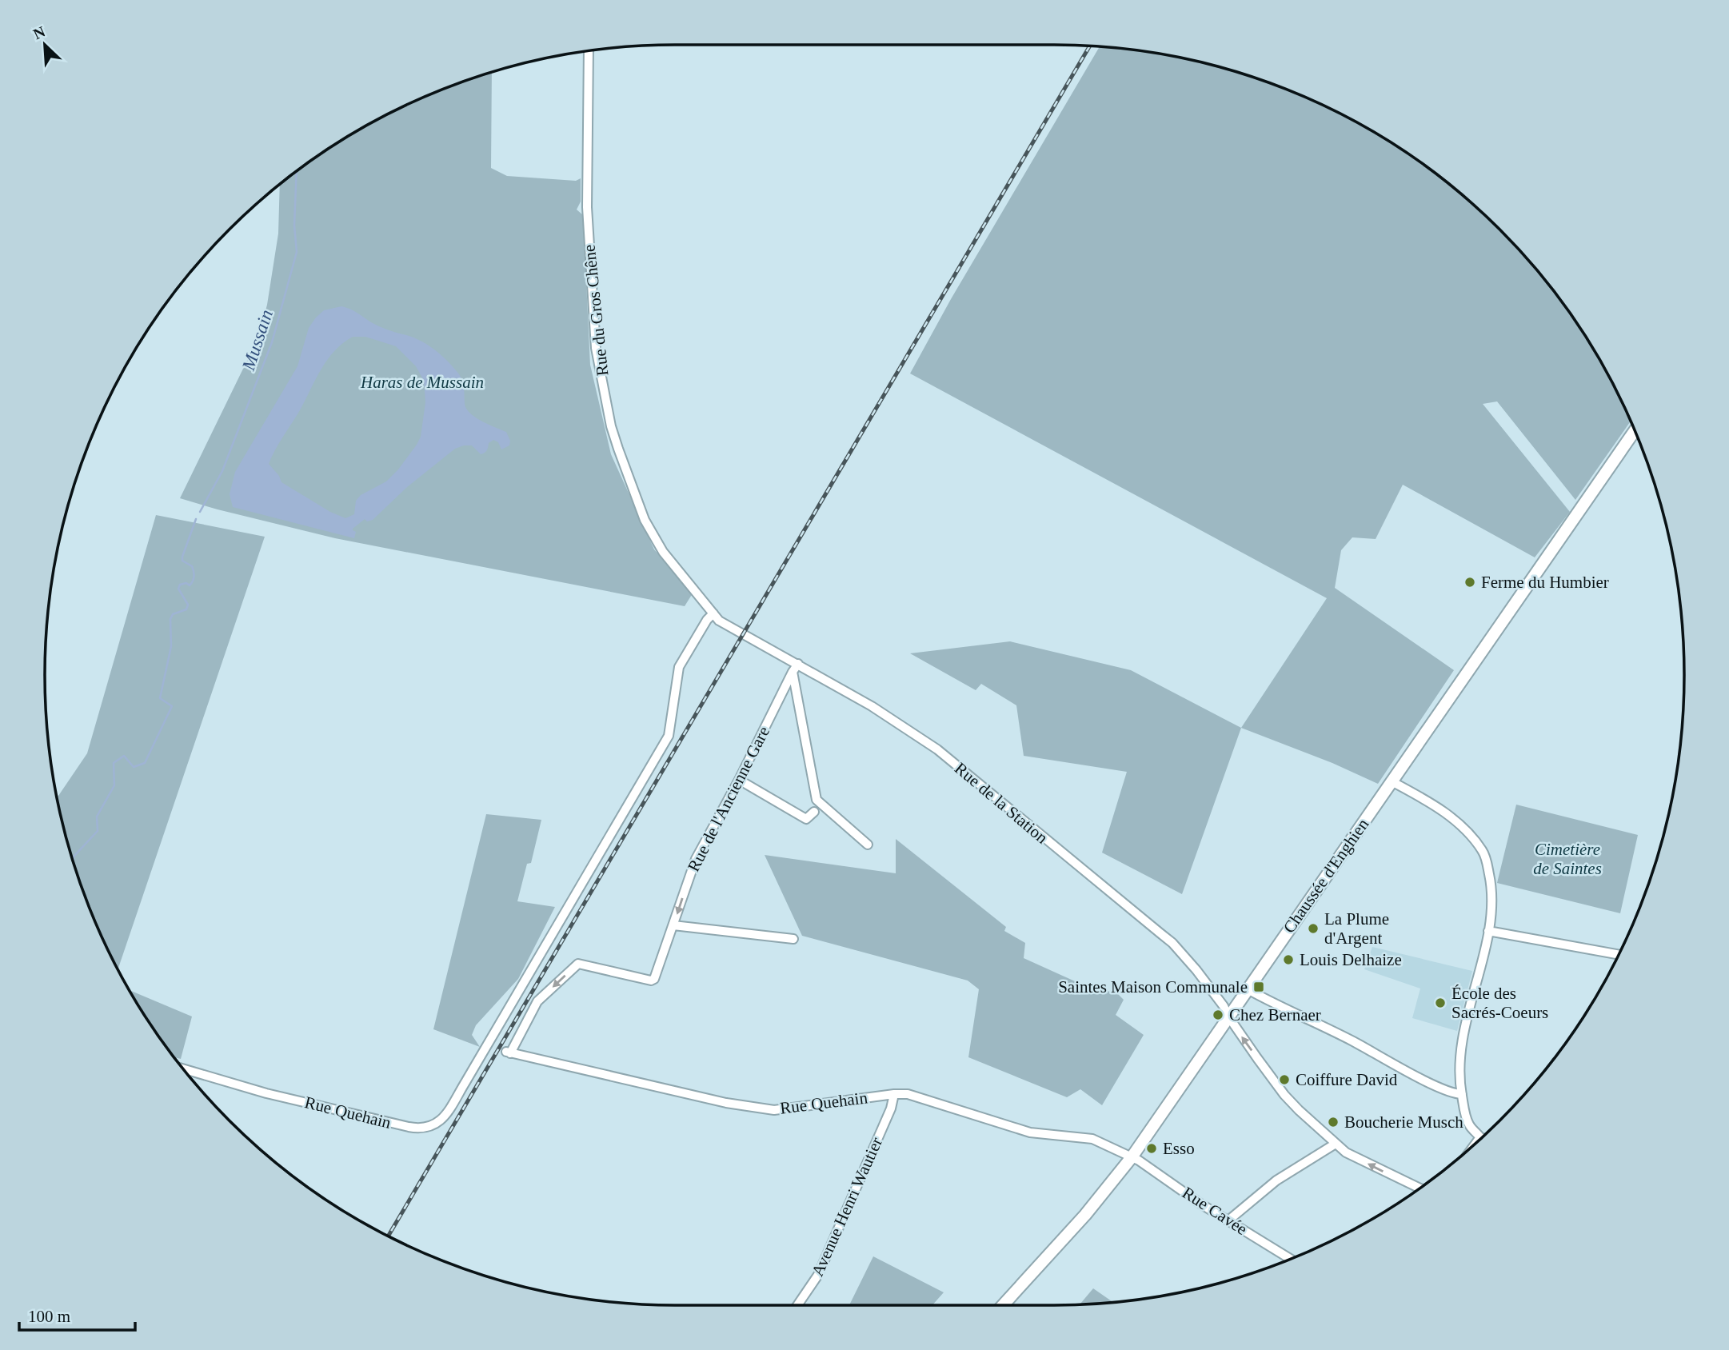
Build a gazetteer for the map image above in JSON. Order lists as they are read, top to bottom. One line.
{"streets":{"main road":["Chaussée d'Enghien"],"street":["Rue du Gros Chêne","Rue de l'Ancienne Gare","Rue de la Station","Rue Quehain","Avenue Henri Wautier","Rue Cavée"]},"crossings":[["Rue du Gros Chêne","Rue de la Station"],["Rue du Gros Chêne","Rue Quehain"],["Rue de l'Ancienne Gare","Rue de la Station"],["Rue de l'Ancienne Gare","Rue Quehain"],["Rue de la Station","Chaussée d'Enghien"],["Chaussée d'Enghien","Rue Quehain"],["Chaussée d'Enghien","Rue Cavée"],["Rue Quehain","Avenue Henri Wautier"],["Rue Quehain","Rue Cavée"]],"one_way":["Rue de l'Ancienne Gare"],"water":["Mussain"],"parks":["Haras de Mussain","Cimetière de Saintes"],"places":{"other":["Ferme du Humbier","La Plume d'Argent","Louis Delhaize","École des Sacrés-Coeurs","Chez Bernaer","Coiffure David","Boucherie Musch","Esso"],"transit":["Saintes Maison Communale"]},"scale_bar":"100 m","north":"top left"}
